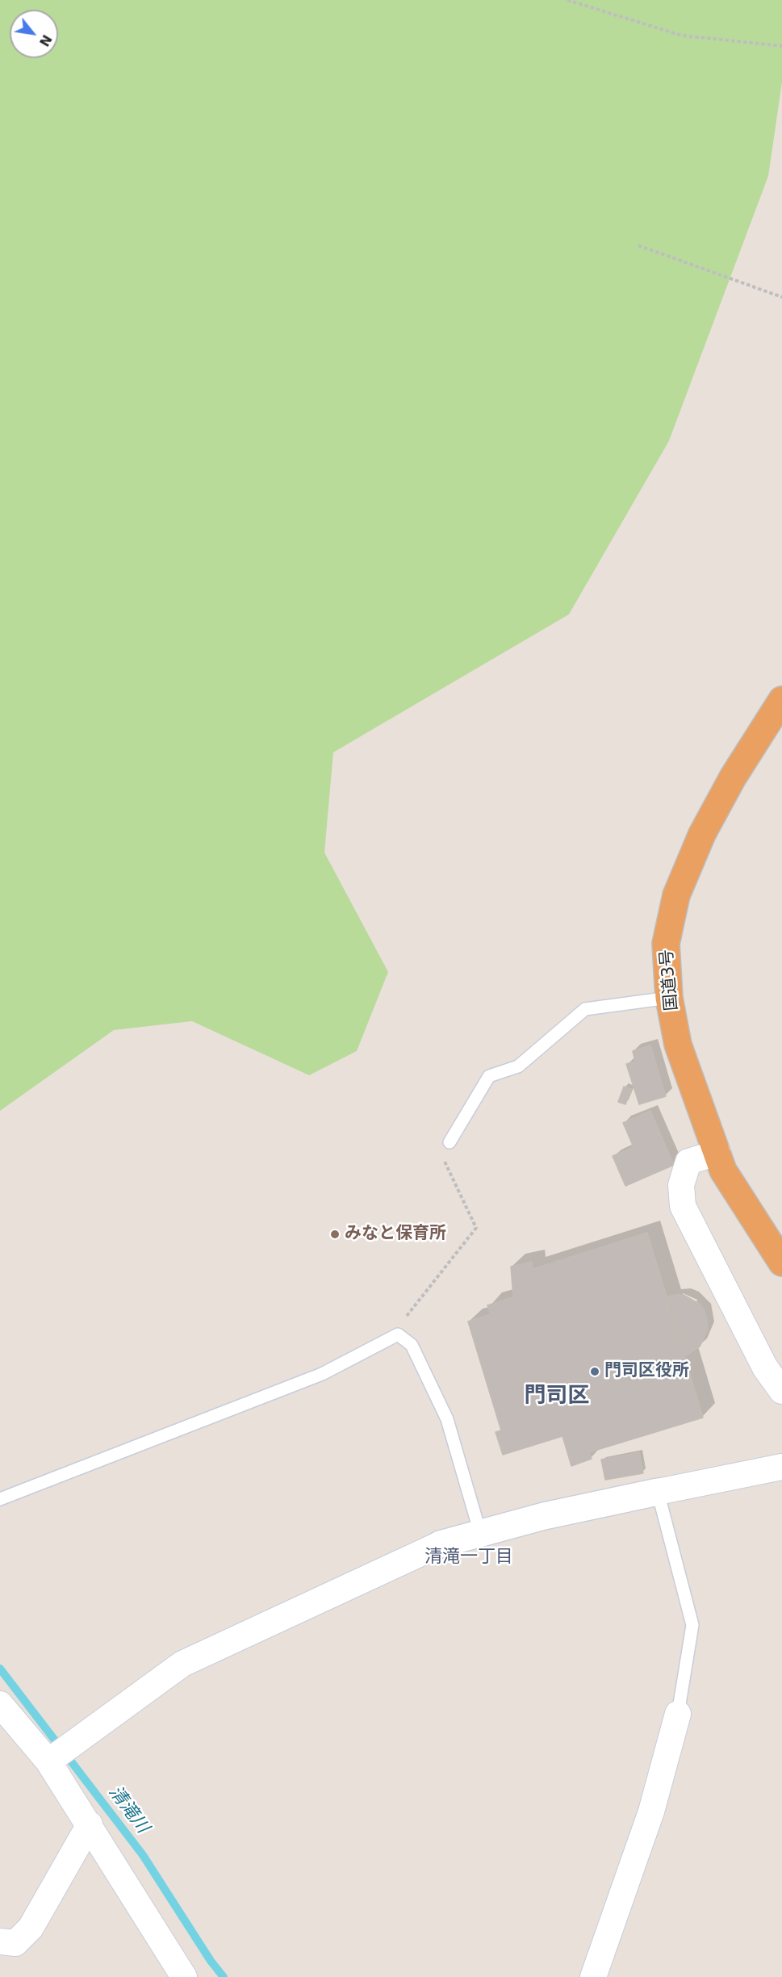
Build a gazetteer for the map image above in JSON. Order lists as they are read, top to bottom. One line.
{"streets":{"highway":["国道3号"]},"districts":["門司区","清滝一丁目"],"water":["清滝川"],"places":["みなと保育所","門司区役所"],"north":"bottom right"}
